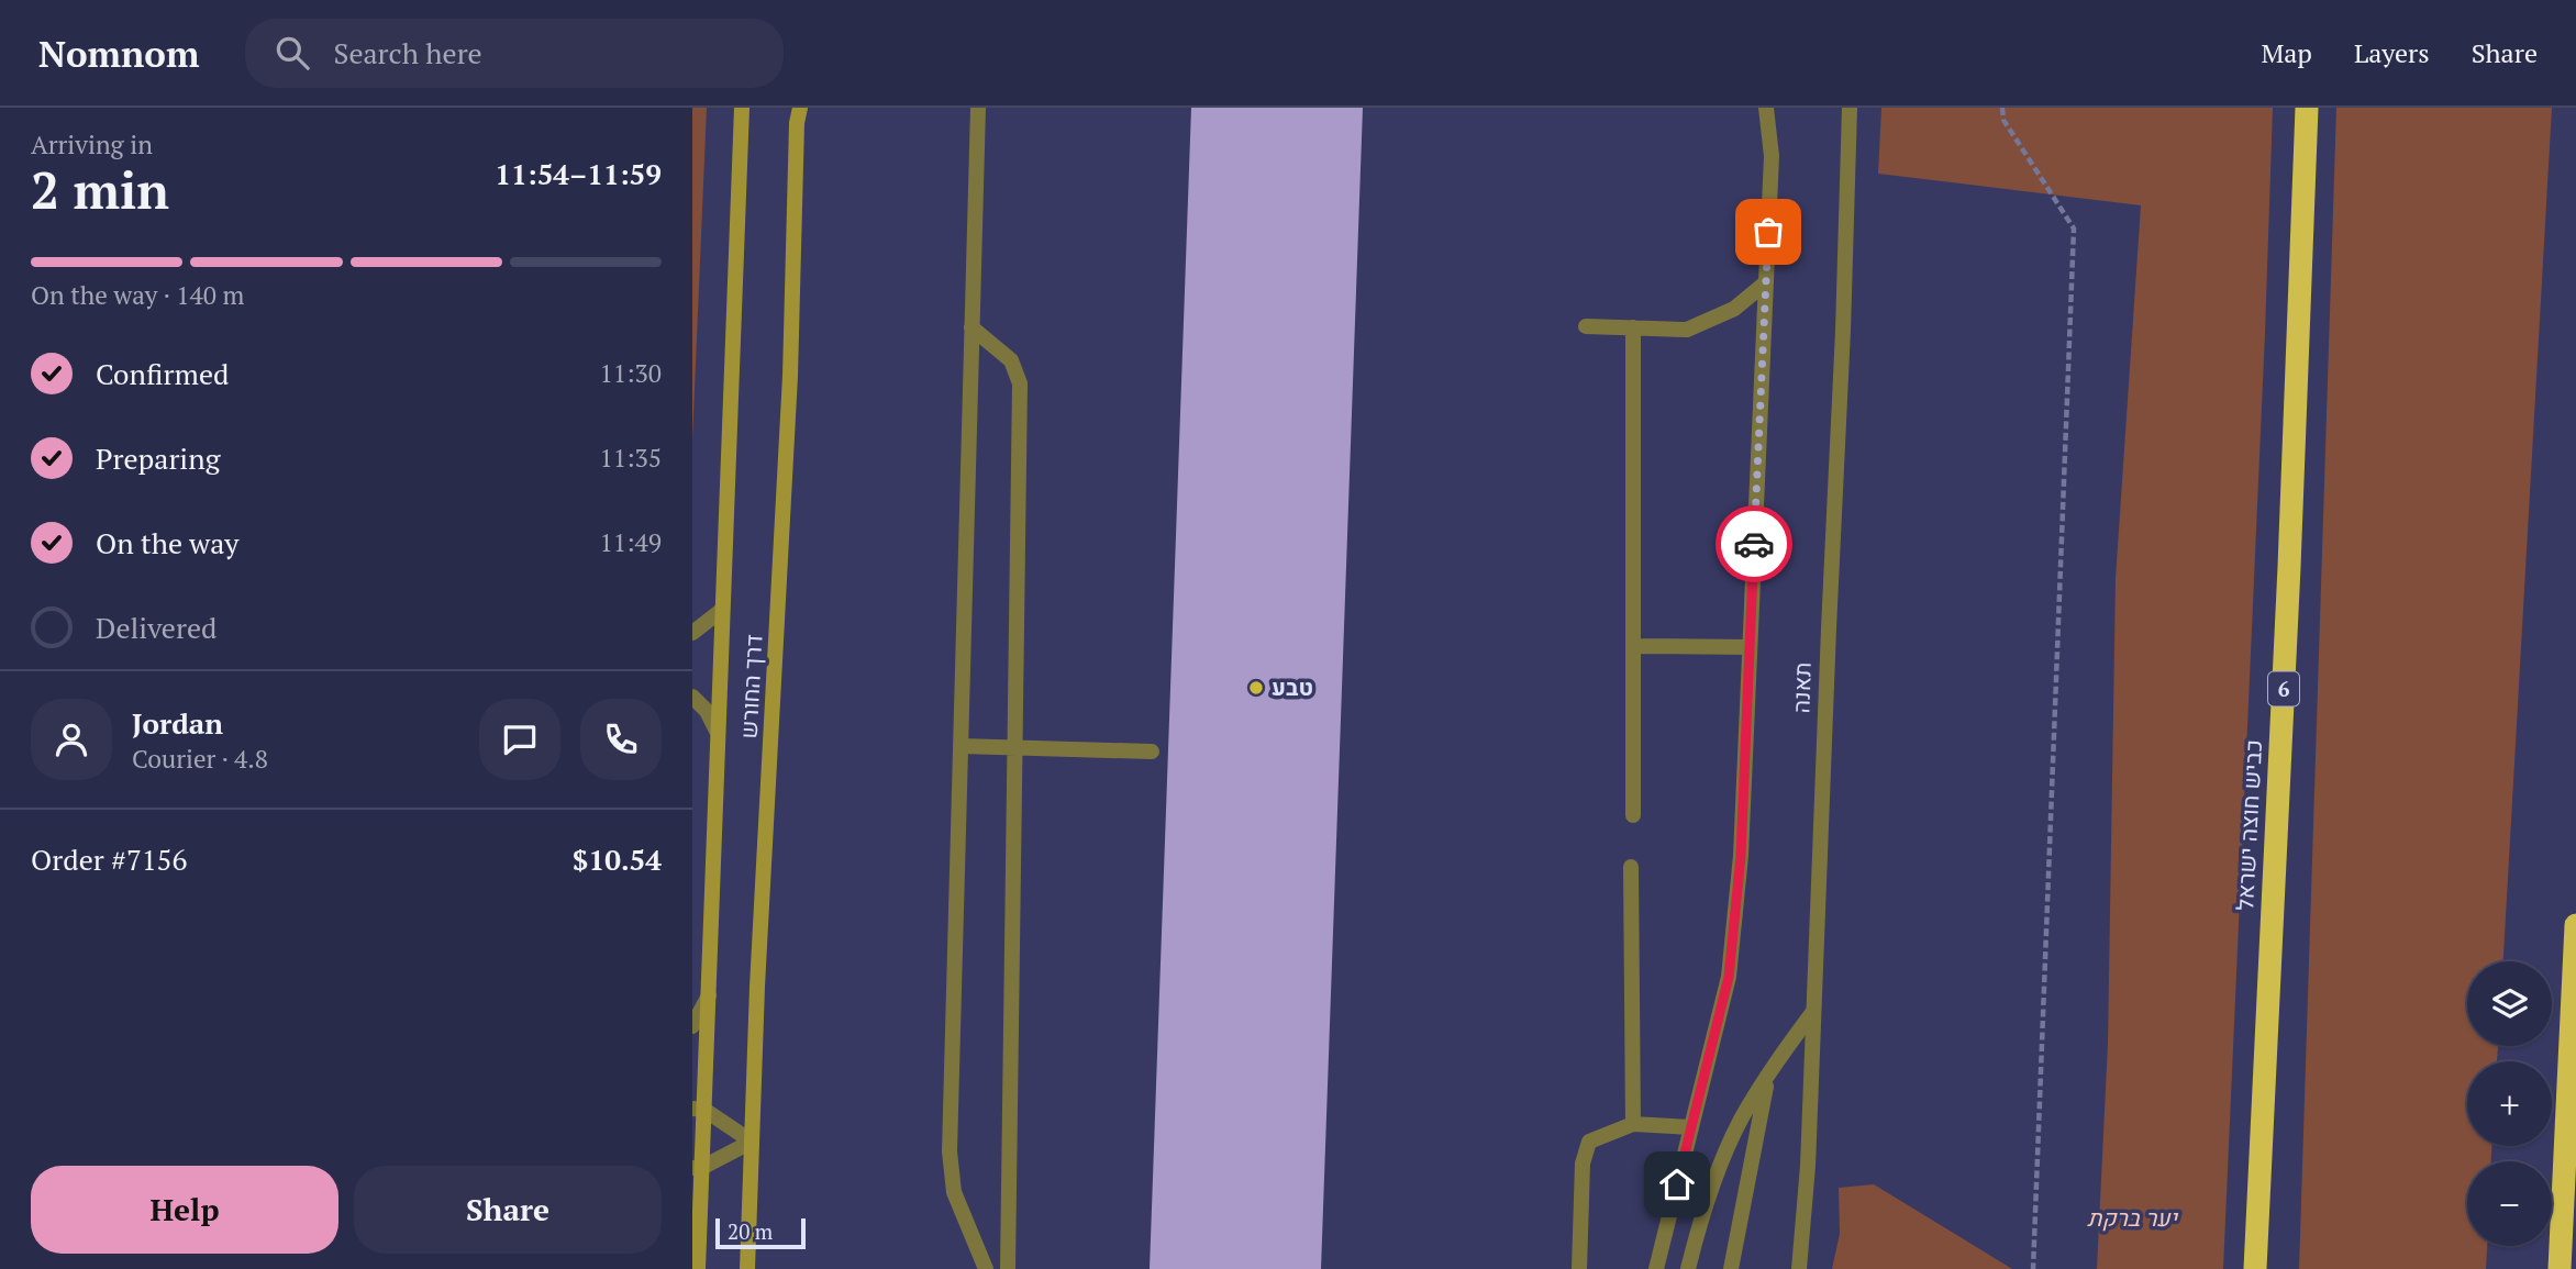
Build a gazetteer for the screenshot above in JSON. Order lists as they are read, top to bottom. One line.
{"streets":{"highway":["6","כביש חוצה ישראל"],"street":["דרך החורש","תאנה"]},"parks":["יער ברקת"],"places":["טבע"],"scale_bar":"20 m","page":{"header":"Nomnom","search":"Search here","nav":["Map","Layers","Share"],"heading":["2 min","Arriving in","11:54–11:59"],"panel":["Jordan","Courier · 4.8","Order #7156","$10.54"],"bar":"On the way · 140 m","list":[["Confirmed","11:30"],["Preparing","11:35"],["On the way","11:49"],"Delivered"],"map_buttons":["+","−"],"buttons":["Help","Share"],"scale":"20 m"}}
